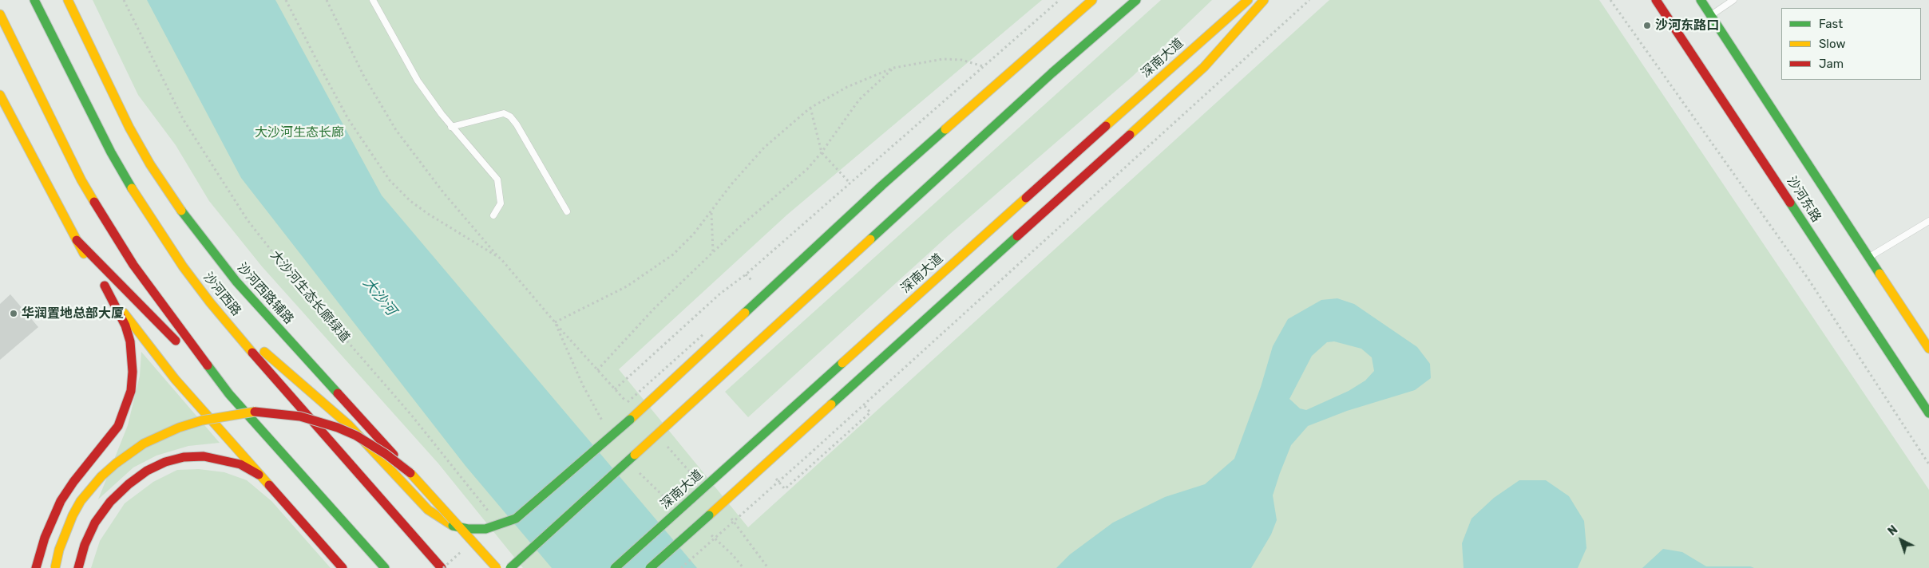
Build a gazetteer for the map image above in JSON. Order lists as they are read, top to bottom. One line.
{"streets":{"main road":["深南大道","沙河东路","沙河西路辅路","沙河西路"],"path":["大沙河生态长廊绿道"]},"water":["大沙河"],"parks":["大沙河生态长廊"],"places":["沙河东路口","华润置地总部大厦"],"legend":["Fast","Slow","Jam"],"north":"top left"}
